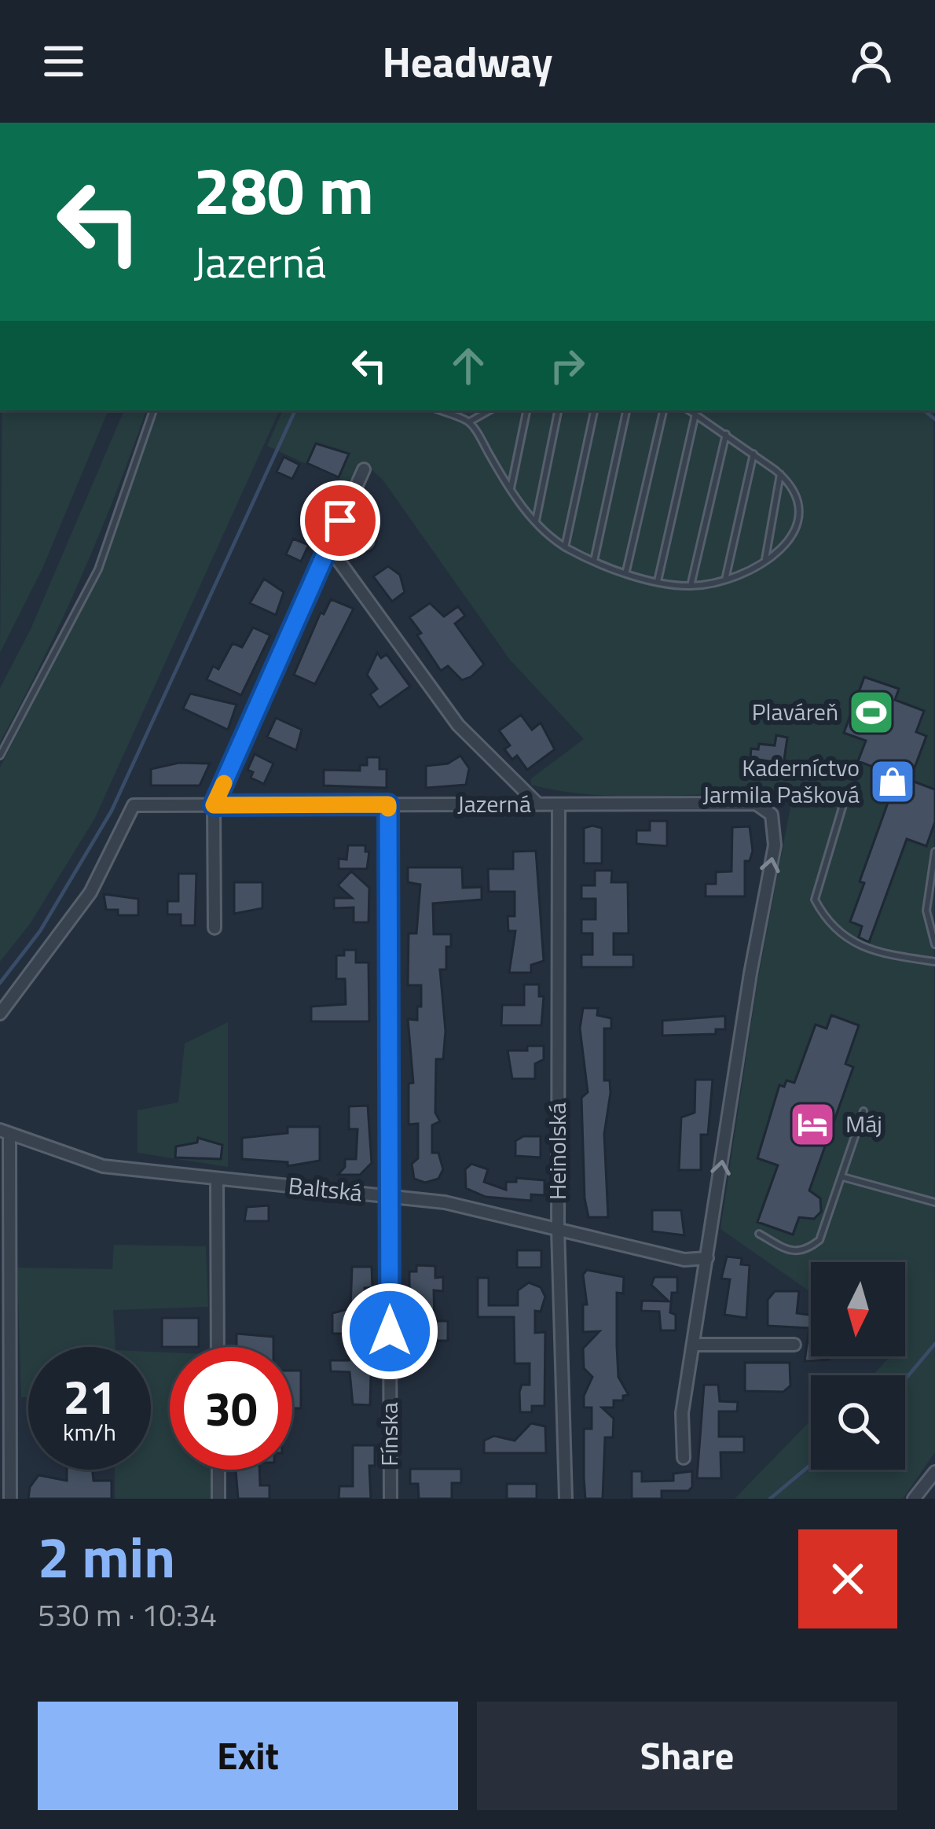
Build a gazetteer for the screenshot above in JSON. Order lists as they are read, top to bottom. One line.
{"streets":{"street":["Jazerná","Heinolská","Baltská","Fínska"]},"crossings":[["Jazerná","Heinolská"],["Jazerná","Baltská"],["Jazerná","Fínska"],["Heinolská","Baltská"],["Baltská","Fínska"]],"places":{"sports":["Plaváreň"],"shop":["Kaderníctvo Jarmila Pašková"],"hotel":["Máj"]},"north":"bottom","page":{"header":"Headway","turn":["280 m","Jazerná"],"speed":"21 km/h","limit":"30","heading":["2 min","530 m · 10:34"],"buttons":["Exit","Share"]}}
